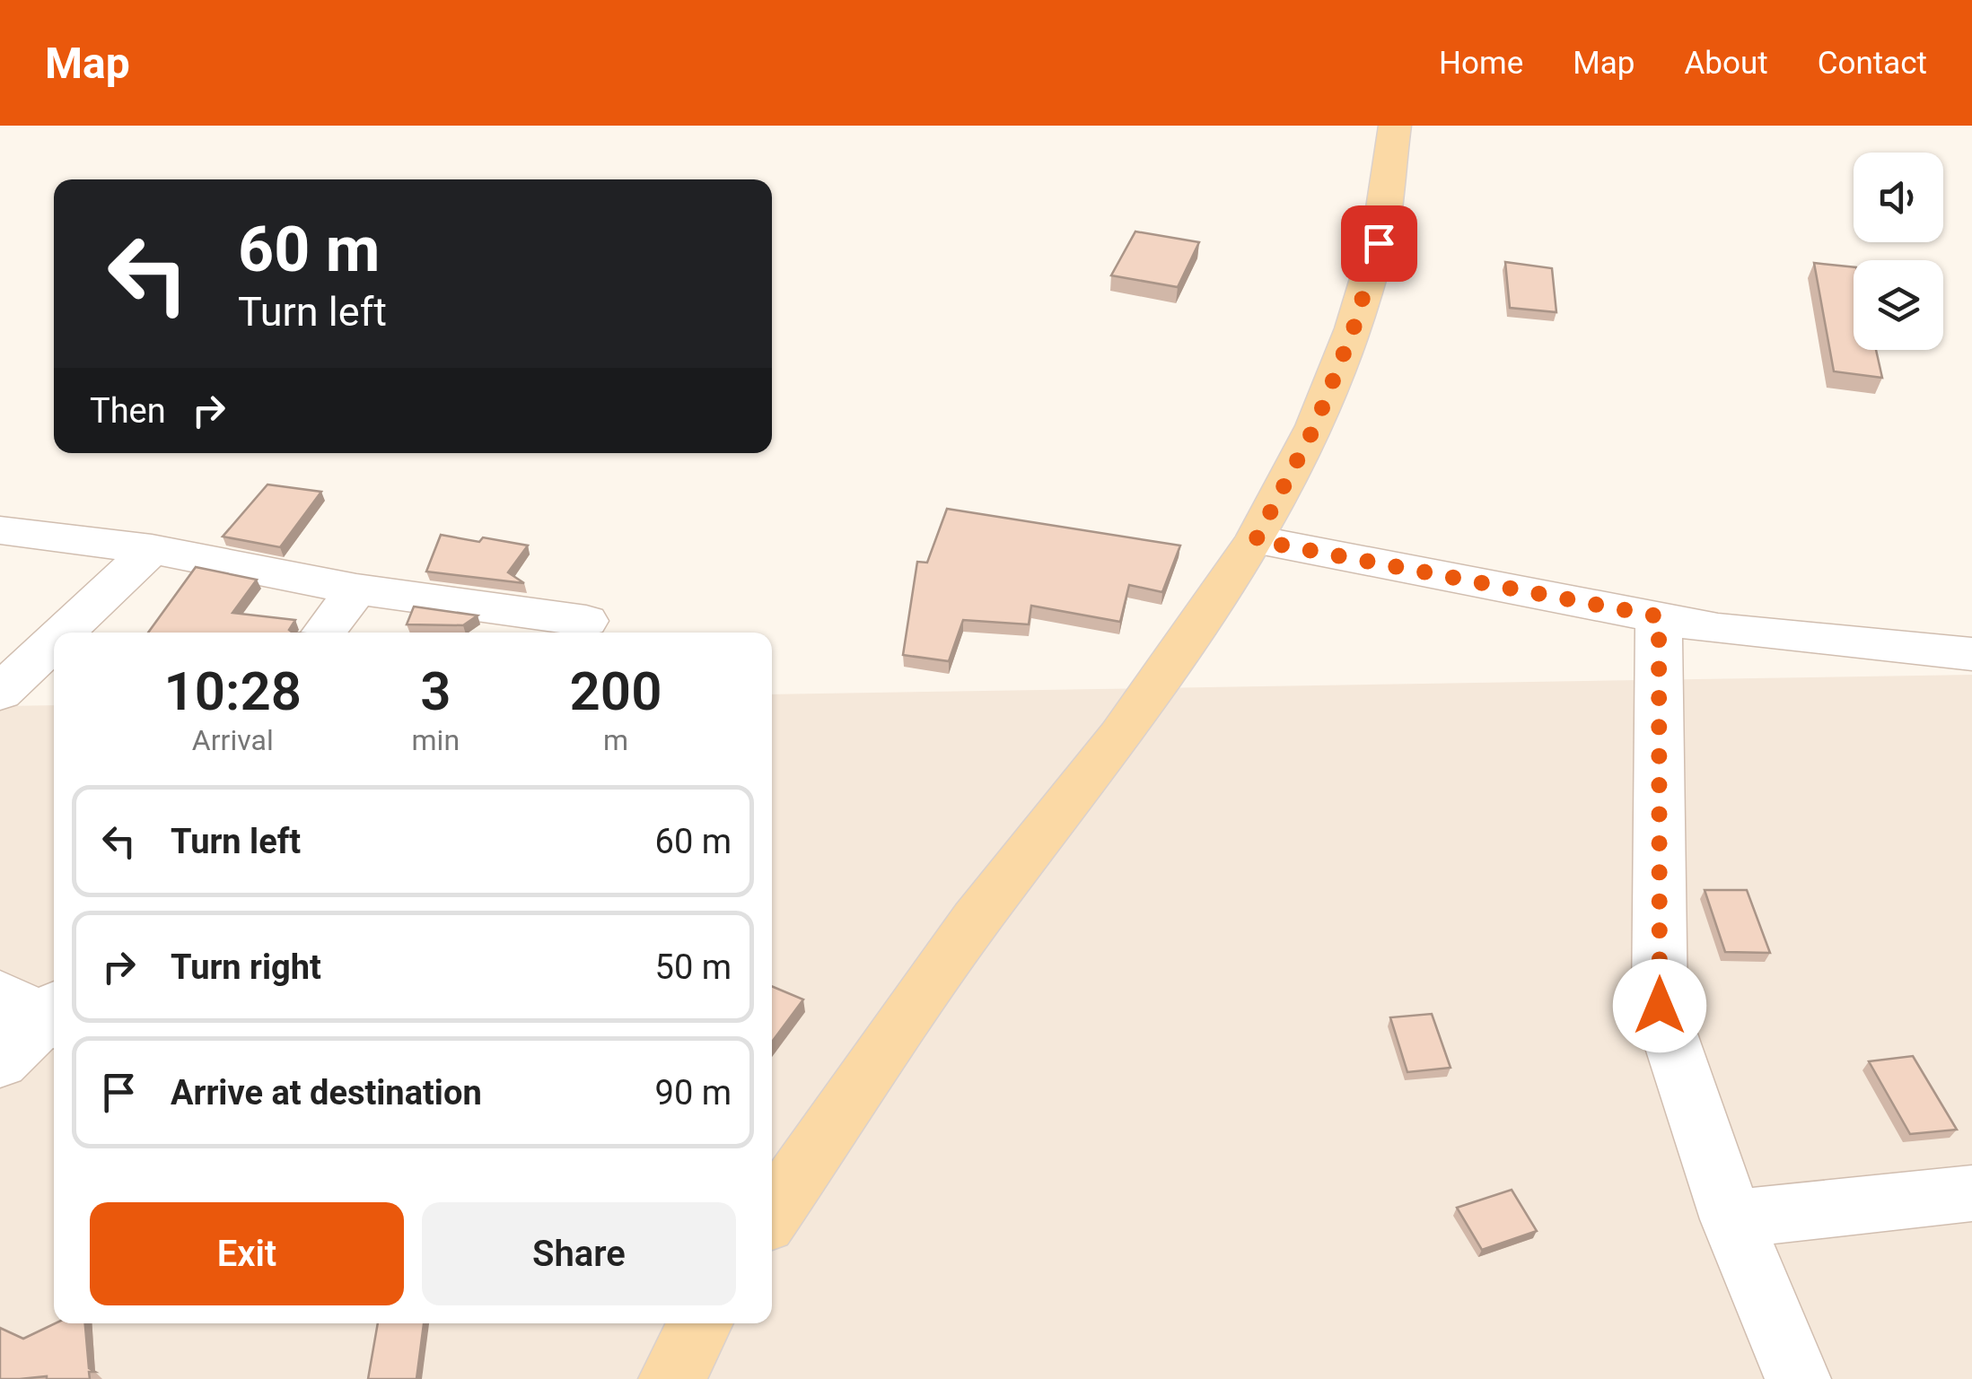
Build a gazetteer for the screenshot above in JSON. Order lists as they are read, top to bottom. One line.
{"page":{"header":"Map","nav":["Home","Map","About","Contact"],"turn":["60 m","Turn left"],"then":"Then","eta":["10:28","Arrival","3","min","200","m"],"list":[{"name":"Turn left","value":"60 m"},{"name":"Turn right","value":"50 m"},{"name":"Arrive at destination","value":"90 m"}],"buttons":["Exit","Share"]}}
